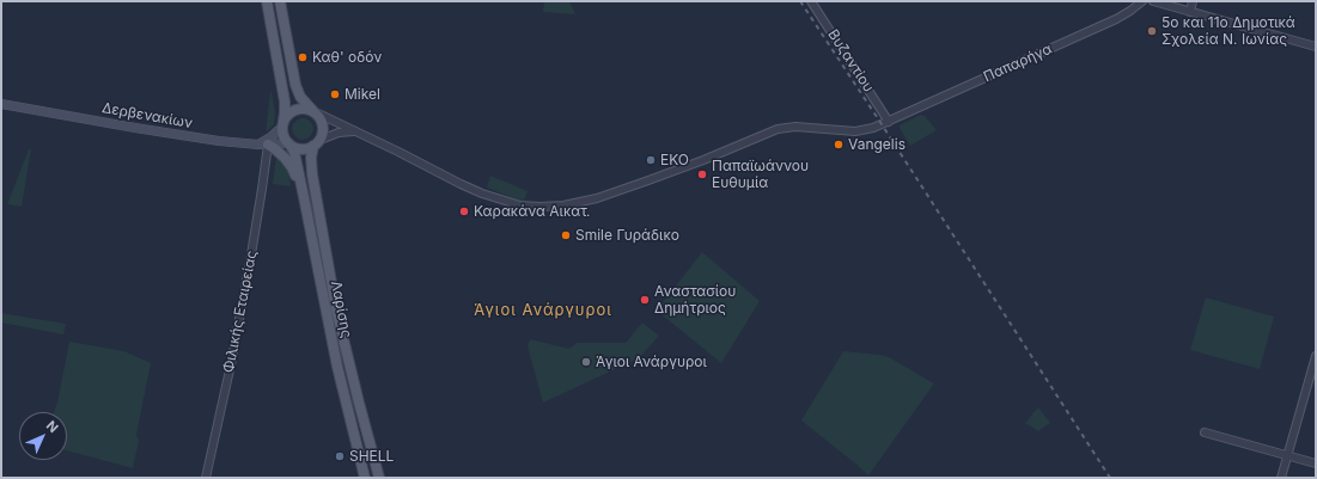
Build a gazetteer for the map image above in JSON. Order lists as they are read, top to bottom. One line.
{"streets":{"main road":["Δερβενακίων","Λαρίσης"],"street":["Βυζαντίου","Παπαρήγα","Φιλικής Εταιρείας"]},"crossings":[["Βυζαντίου","Παπαρήγα"],["Παπαρήγα","Δερβενακίων"],["Παπαρήγα","Λαρίσης"],["Δερβενακίων","Λαρίσης"],["Δερβενακίων","Φιλικής Εταιρείας"]],"districts":["Άγιοι Ανάργυροι"],"places":["5ο και 11ο Δημοτικά Σχολεία Ν. Ιωνίας","Καθ' οδόν","Mikel","Vangelis","EKO","Παπαϊωάννου Ευθυμία","Καρακάνα Αικατ.","Smile Γυράδικο","Αναστασίου Δημήτριος","Άγιοι Ανάργυροι","SHELL"],"north":"top right"}
